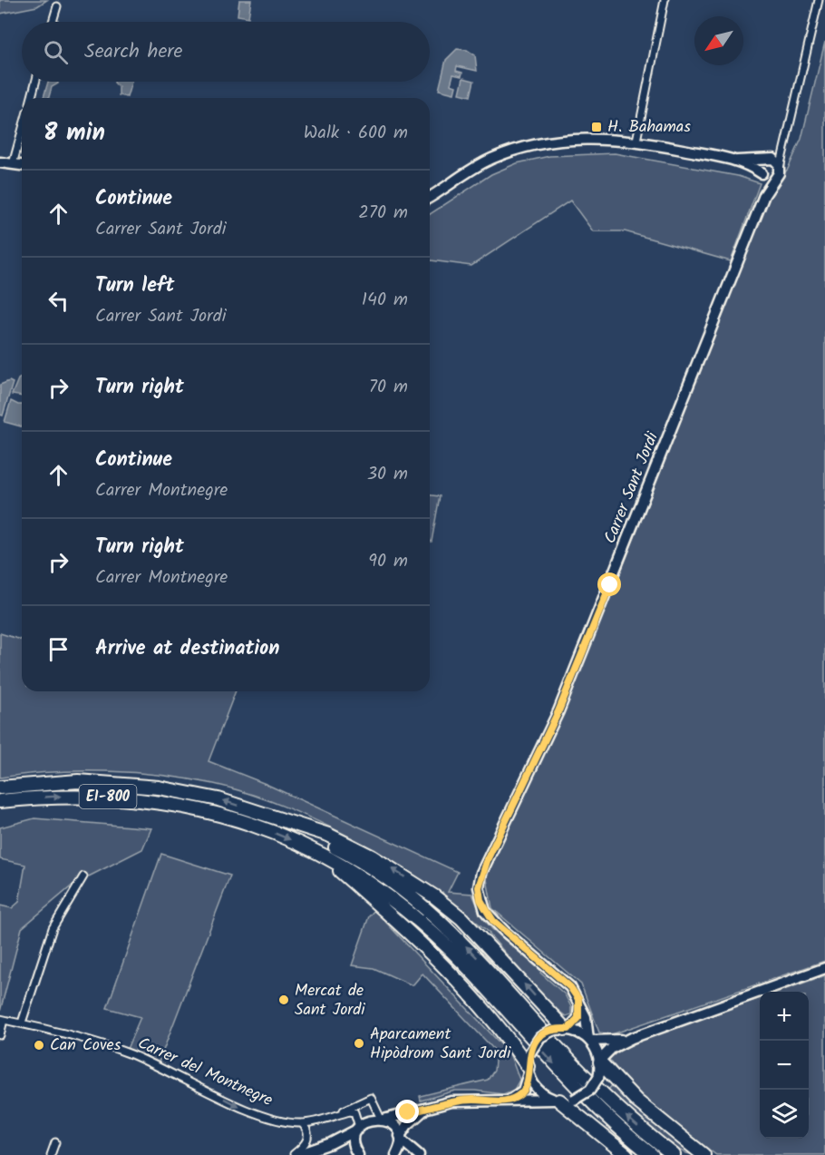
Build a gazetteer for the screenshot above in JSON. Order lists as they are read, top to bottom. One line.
{"streets":{"highway":["EI-800"],"street":["Carrer Sant Jordi","Carrer del Montnegre"]},"one_way":["Carrer del Montnegre"],"places":{"transit":["H. Bahamas"],"other":["Mercat de Sant Jordi","Aparcament Hipòdrom Sant Jordi","Can Coves"]},"north":"bottom left","page":{"search":"Search here","heading":["8 min","Walk · 600 m"],"list":[["Continue","Carrer Sant Jordi","270 m"],["Turn left","Carrer Sant Jordi","140 m"],["Turn right","70 m"],["Continue","Carrer Montnegre","30 m"],["Turn right","Carrer Montnegre","90 m"],"Arrive at destination"],"map_buttons":["+","−"]}}
